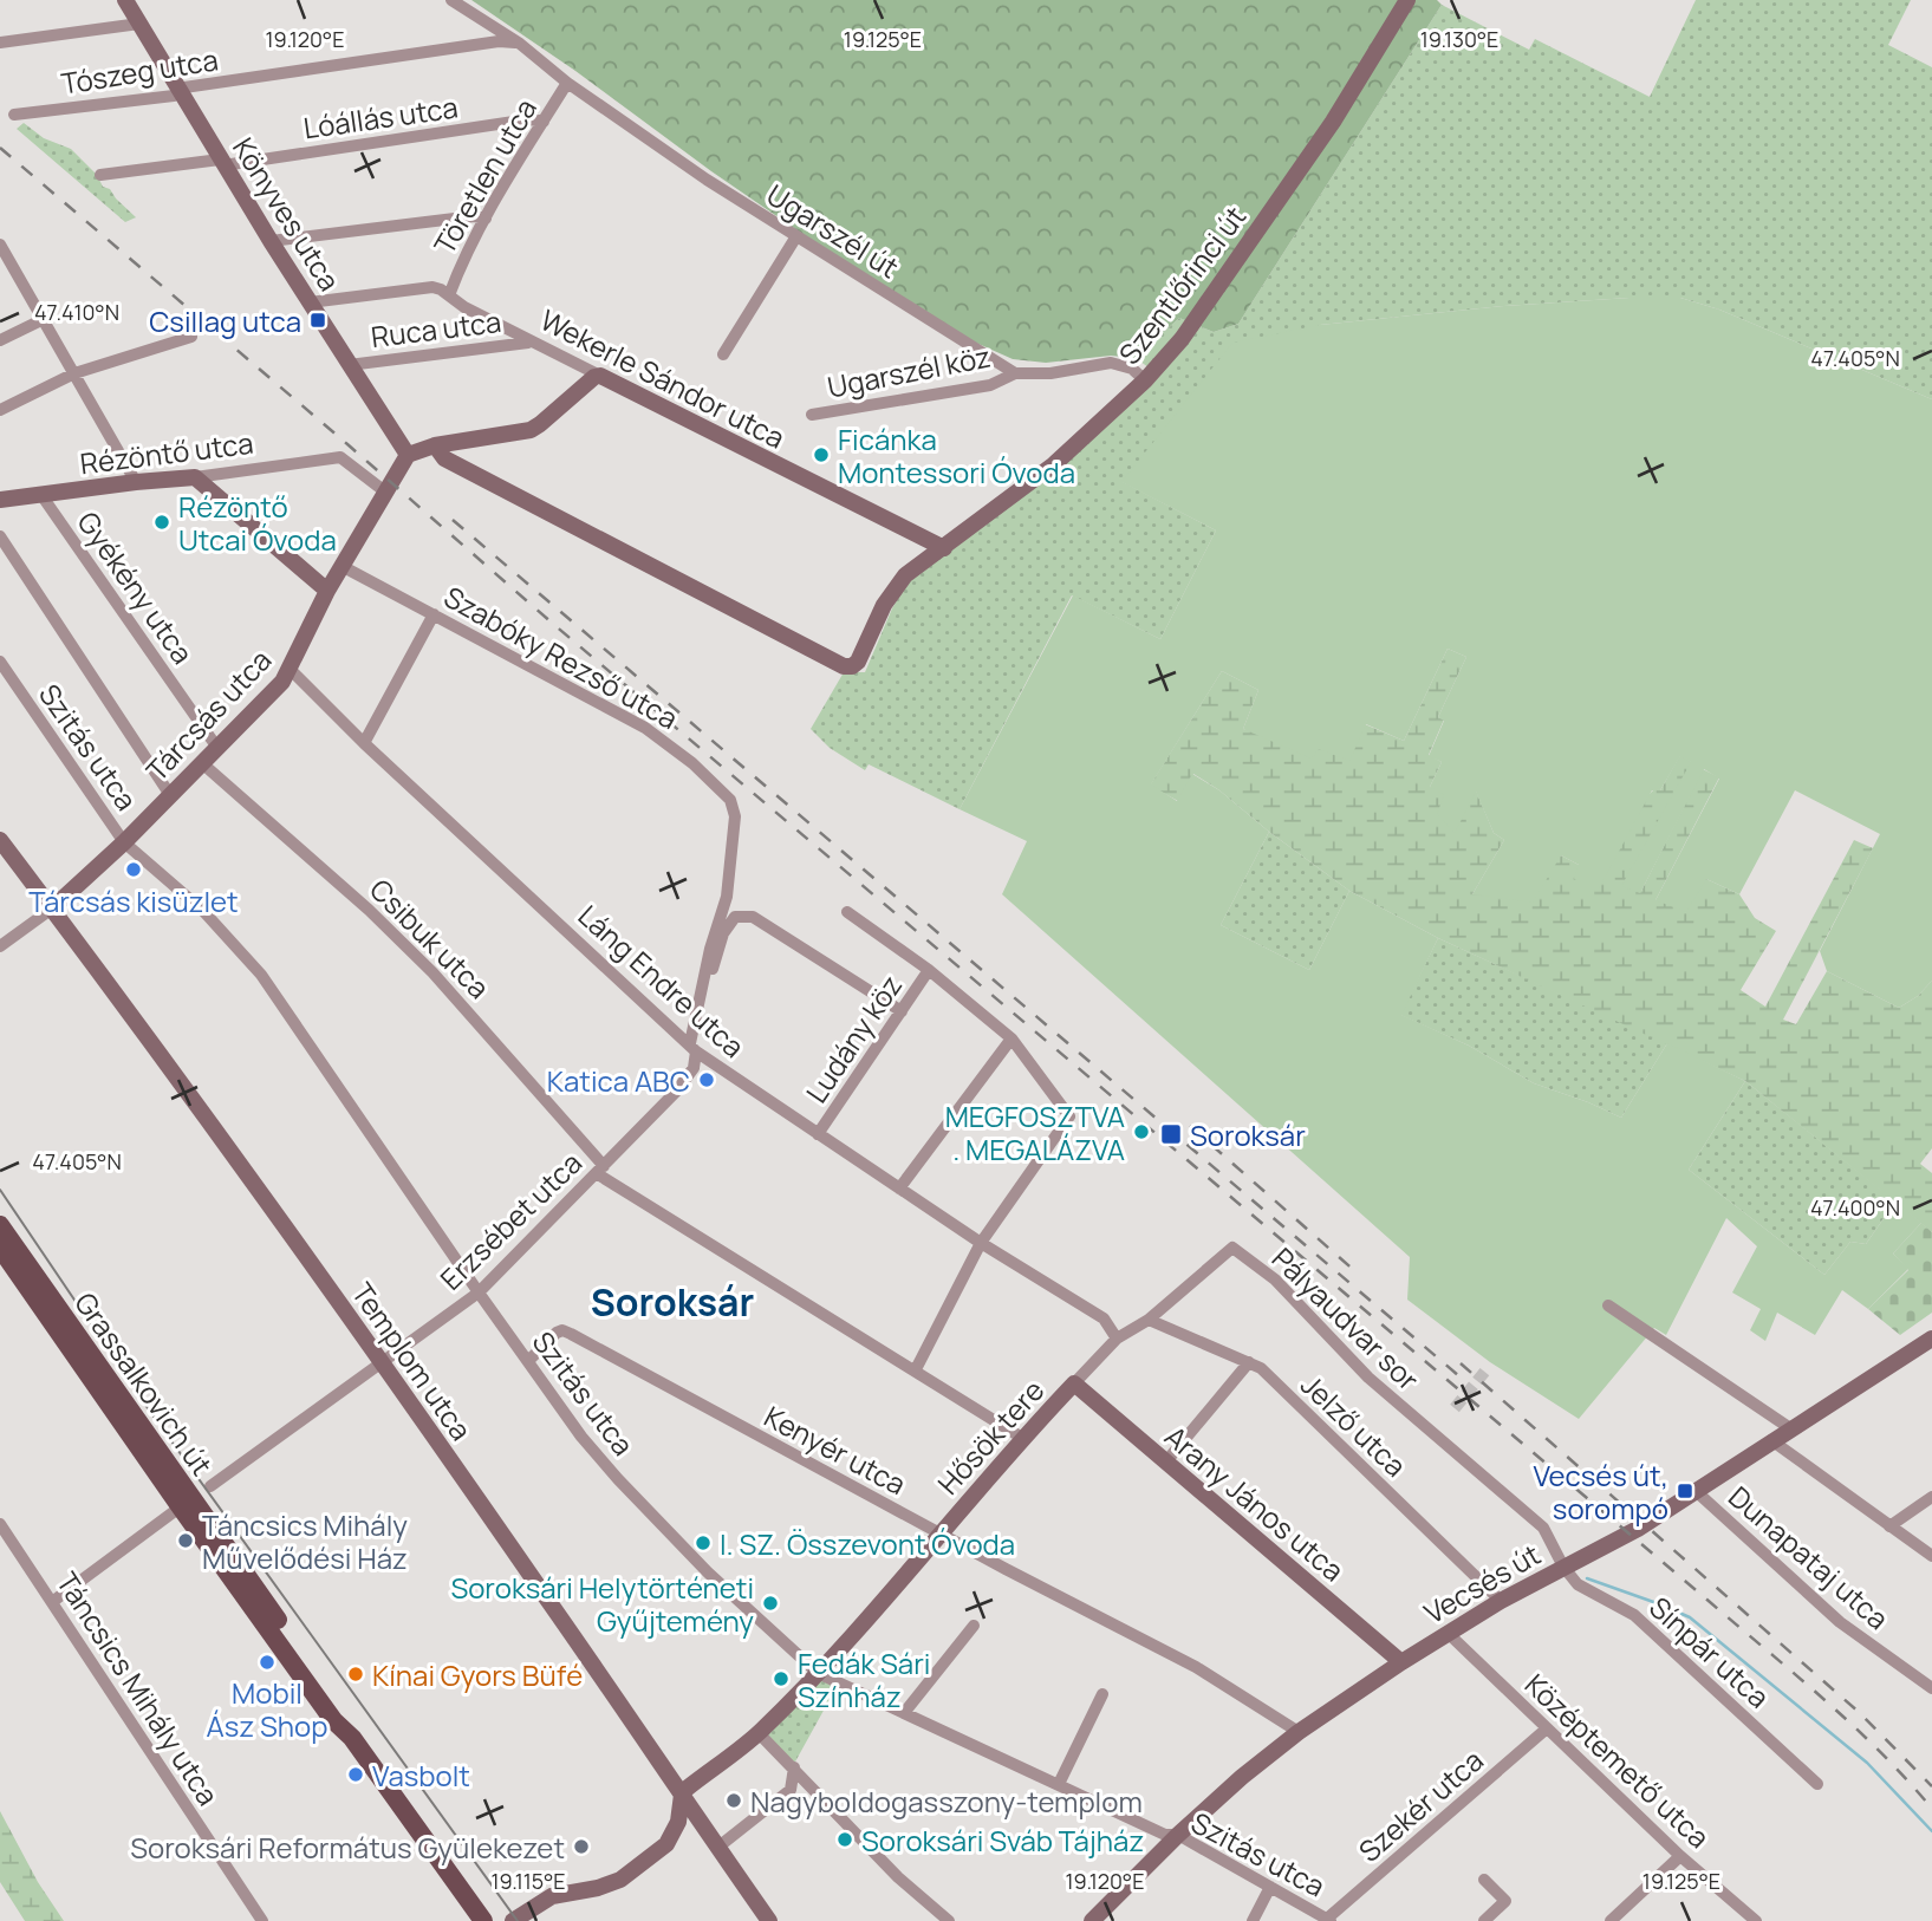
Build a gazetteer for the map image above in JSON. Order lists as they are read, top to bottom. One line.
{"streets":{"main road":["Grassalkovich út"],"street":["Tószeg utca","Lóállás utca","Töretlen utca","Könyves utca","Ugarszél út","Szentlőrinci út","Ruca utca","Ugarszél köz","Wekerle Sándor utca","Rézöntő utca","Gyékény utca","Szabóky Rezső utca","Tárcsás utca","Szitás utca","Csibuk utca","Láng Endre utca","Ludány köz","Erzsébet utca","Pályaudvar sor","Templom utca","Jelző utca","Hősök tere","Kenyér utca","Arany János utca","Dunapataj utca","Vecsés út","Sínpár utca","Táncsics Mihály utca","Középtemető utca","Szekér utca"]},"crossings":[["Tószeg utca","Könyves utca"],["Tószeg utca","Ugarszél út"],["Lóállás utca","Töretlen utca"],["Lóállás utca","Könyves utca"],["Töretlen utca","Ugarszél út"],["Töretlen utca","Wekerle Sándor utca"],["Könyves utca","Ruca utca"],["Könyves utca","Tárcsás utca"],["Ugarszél út","Ugarszél köz"],["Szentlőrinci út","Wekerle Sándor utca"],["Ruca utca","Wekerle Sándor utca"],["Rézöntő utca","Gyékény utca"],["Rézöntő utca","Tárcsás utca"],["Gyékény utca","Tárcsás utca"],["Szabóky Rezső utca","Tárcsás utca"],["Szabóky Rezső utca","Erzsébet utca"],["Tárcsás utca","Szitás utca"],["Tárcsás utca","Csibuk utca"],["Tárcsás utca","Láng Endre utca"],["Tárcsás utca","Templom utca"],["Szitás utca","Erzsébet utca"],["Szitás utca","Hősök tere"],["Szitás utca","Kenyér utca"],["Szitás utca","Vecsés út"],["Szitás utca","Szekér utca"],["Csibuk utca","Erzsébet utca"],["Csibuk utca","Hősök tere"],["Láng Endre utca","Ludány köz"],["Láng Endre utca","Erzsébet utca"],["Láng Endre utca","Hősök tere"],["Erzsébet utca","Templom utca"],["Pályaudvar sor","Hősök tere"],["Pályaudvar sor","Vecsés út"],["Pályaudvar sor","Sínpár utca"],["Templom utca","Hősök tere"],["Jelző utca","Hősök tere"],["Jelző utca","Vecsés út"],["Hősök tere","Kenyér utca"],["Hősök tere","Arany János utca"],["Kenyér utca","Vecsés út"],["Arany János utca","Vecsés út"],["Dunapataj utca","Vecsés út"],["Vecsés út","Sínpár utca"],["Vecsés út","Középtemető utca"],["Középtemető utca","Szekér utca"]],"districts":["Soroksár"],"places":{"transit":["Csillag utca","Soroksár","Vecsés út, sorompó"],"other":["Ficánka Montessori Óvoda","Rézöntő Utcai Óvoda","Tárcsás kisüzlet","Katica ABC","MEGFOSZTVA . MEGALÁZVA","Táncsics Mihály Művelődési Ház","I. SZ. Összevont Óvoda","Soroksári Helytörténeti Gyűjtemény","Mobil Ász Shop","Kínai Gyors Büfé","Fedák Sári Színház","Vasbolt","Nagyboldogasszony-templom","Soroksári Sváb Tájház","Soroksári Református Gyülekezet"]},"coordinates":["19.120°E","19.125°E","19.130°E","47.410°N","47.405°N","47.400°N","19.115°E"]}
